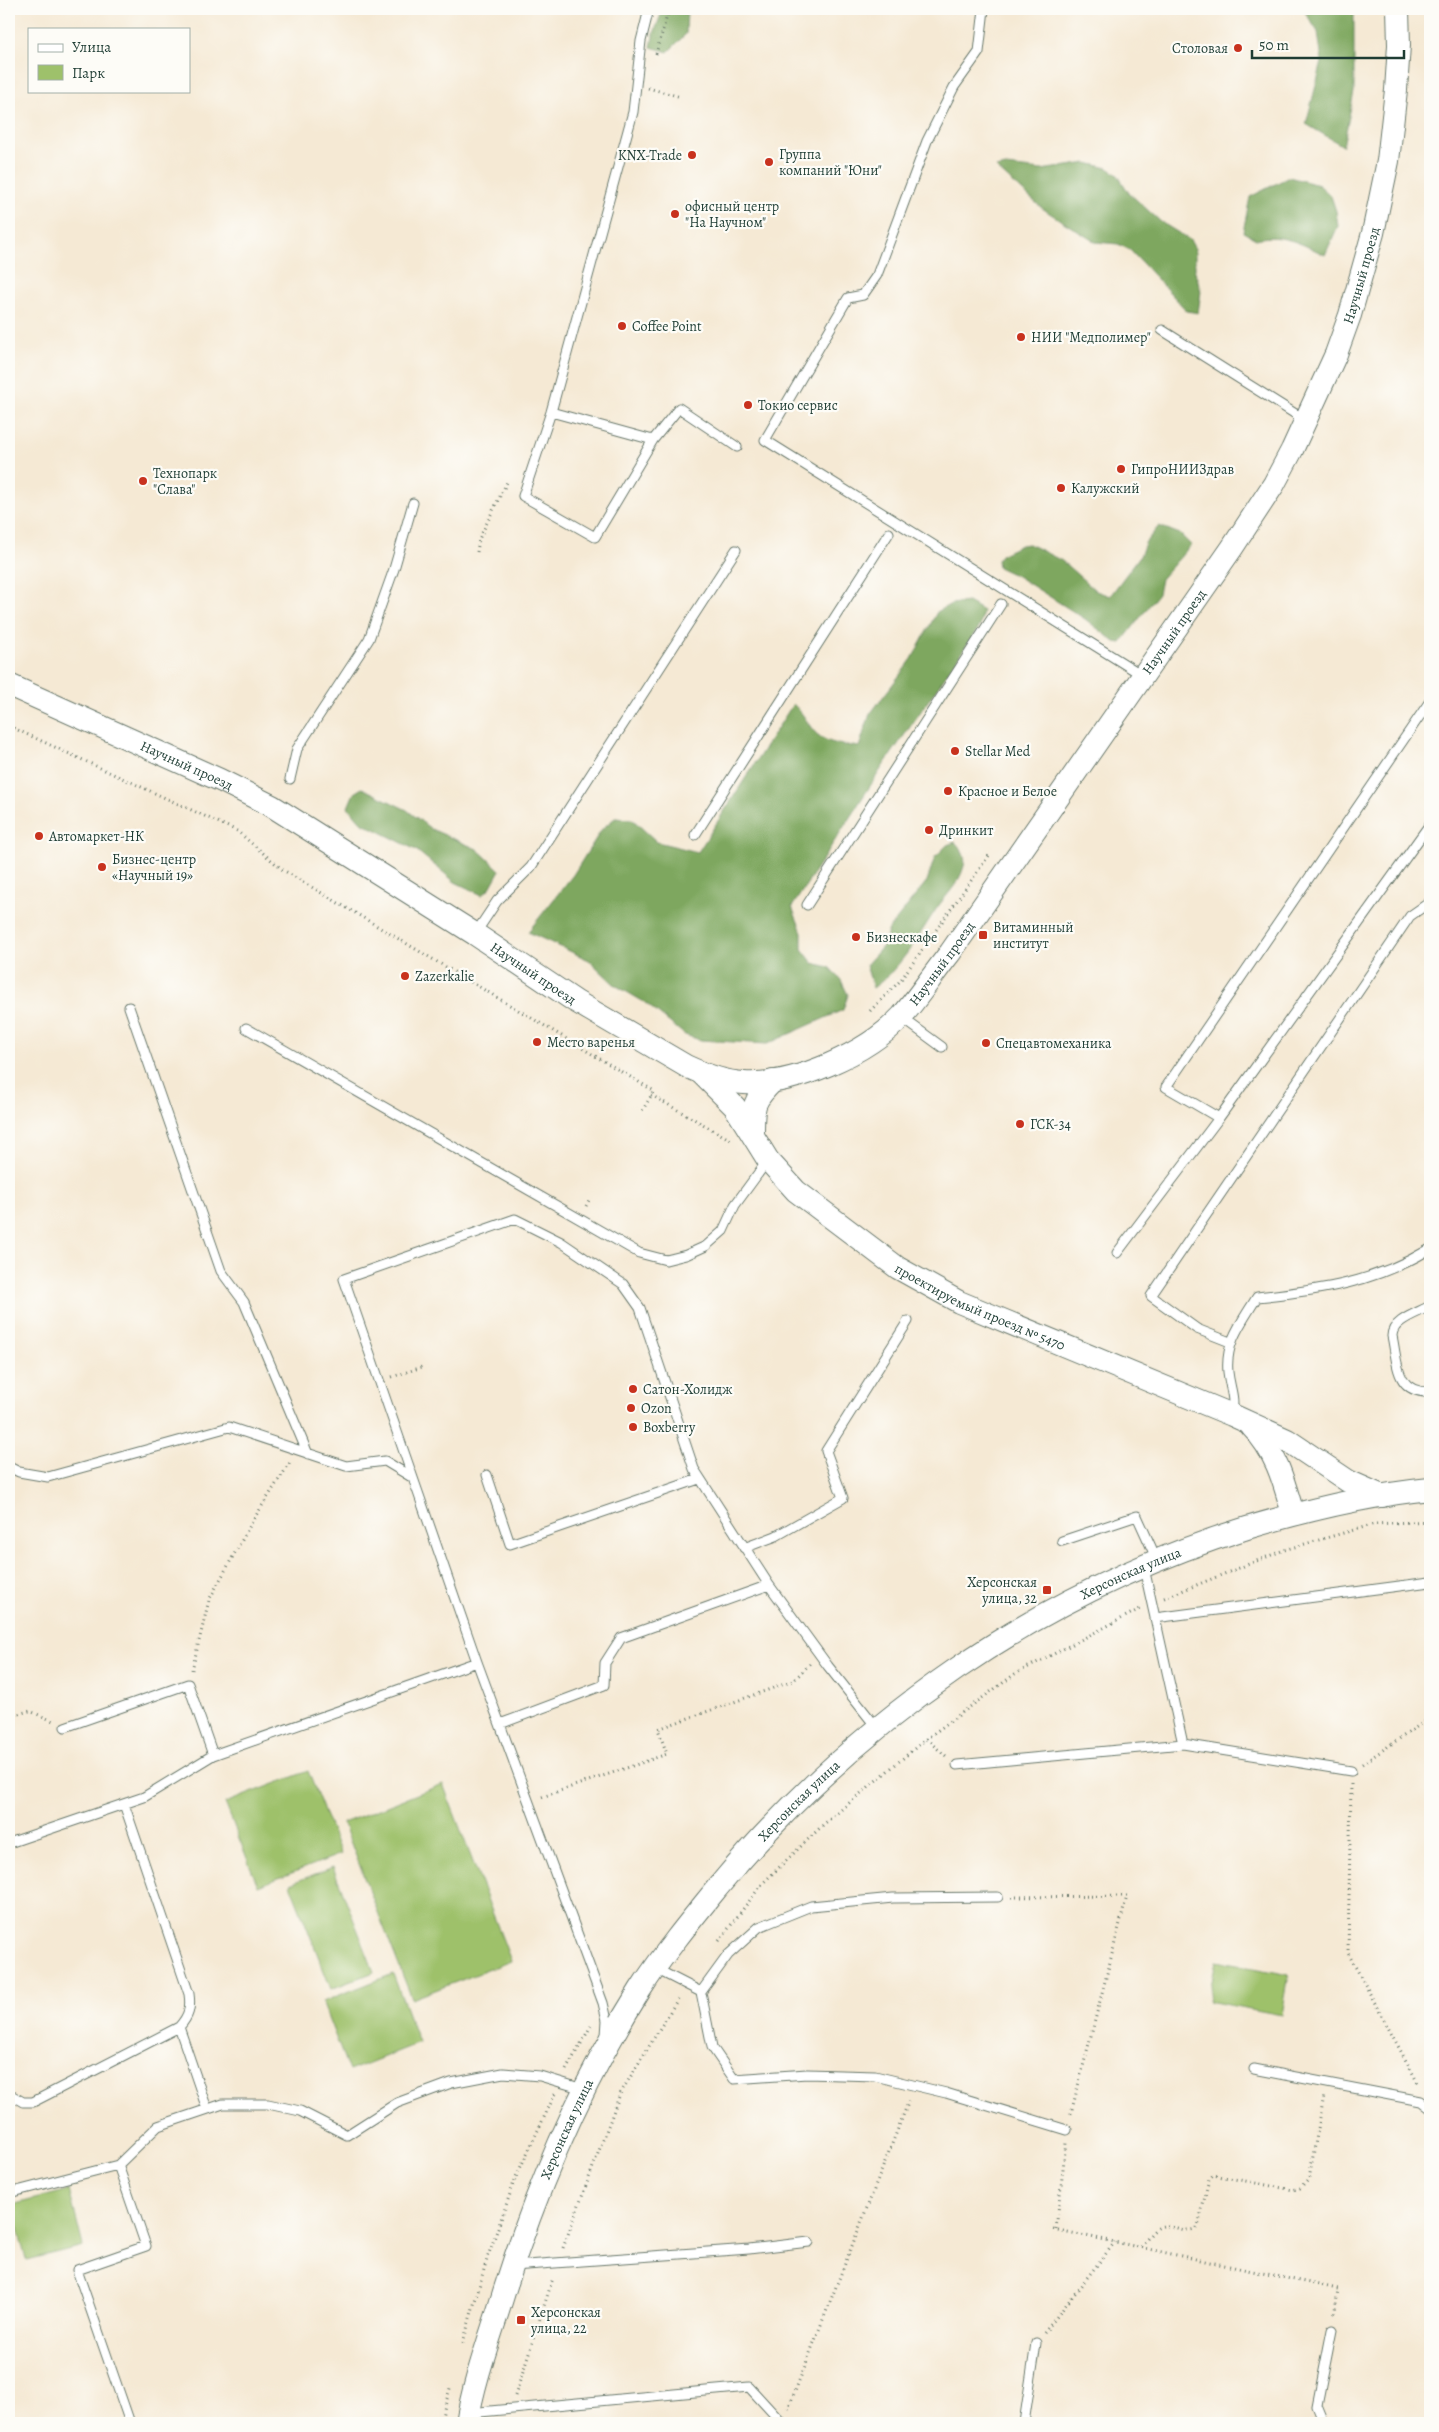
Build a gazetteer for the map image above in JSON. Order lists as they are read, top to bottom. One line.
{"streets":{"street":["Научный проезд","проектируемый проезд № 5470","Херсонская улица"]},"crossings":[["Научный проезд","проектируемый проезд № 5470"],["проектируемый проезд № 5470","Херсонская улица"]],"places":{"other":["Столовая","KNX-Trade","Группа компаний \"Юни\"","офисный центр \"На Научном\"","Coffee Point","НИИ \"Медполимер\"","Токио сервис","ГипроНИИЗдрав","Технопарк \"Слава\"","Калужский","Stellar Med","Красное и Белое","Дринкит","Автомаркет-НК","Бизнес-центр «Научный 19»","Бизнескафе","Zazerkalie","Место варенья","Спецавтомеханика","ГСК-34","Сатон-Холидж","Ozon","Boxberry"],"transit":["Витаминный институт","Херсонская улица, 32","Херсонская улица, 22"]},"legend":["Улица","Парк"],"scale_bar":"50 m"}
